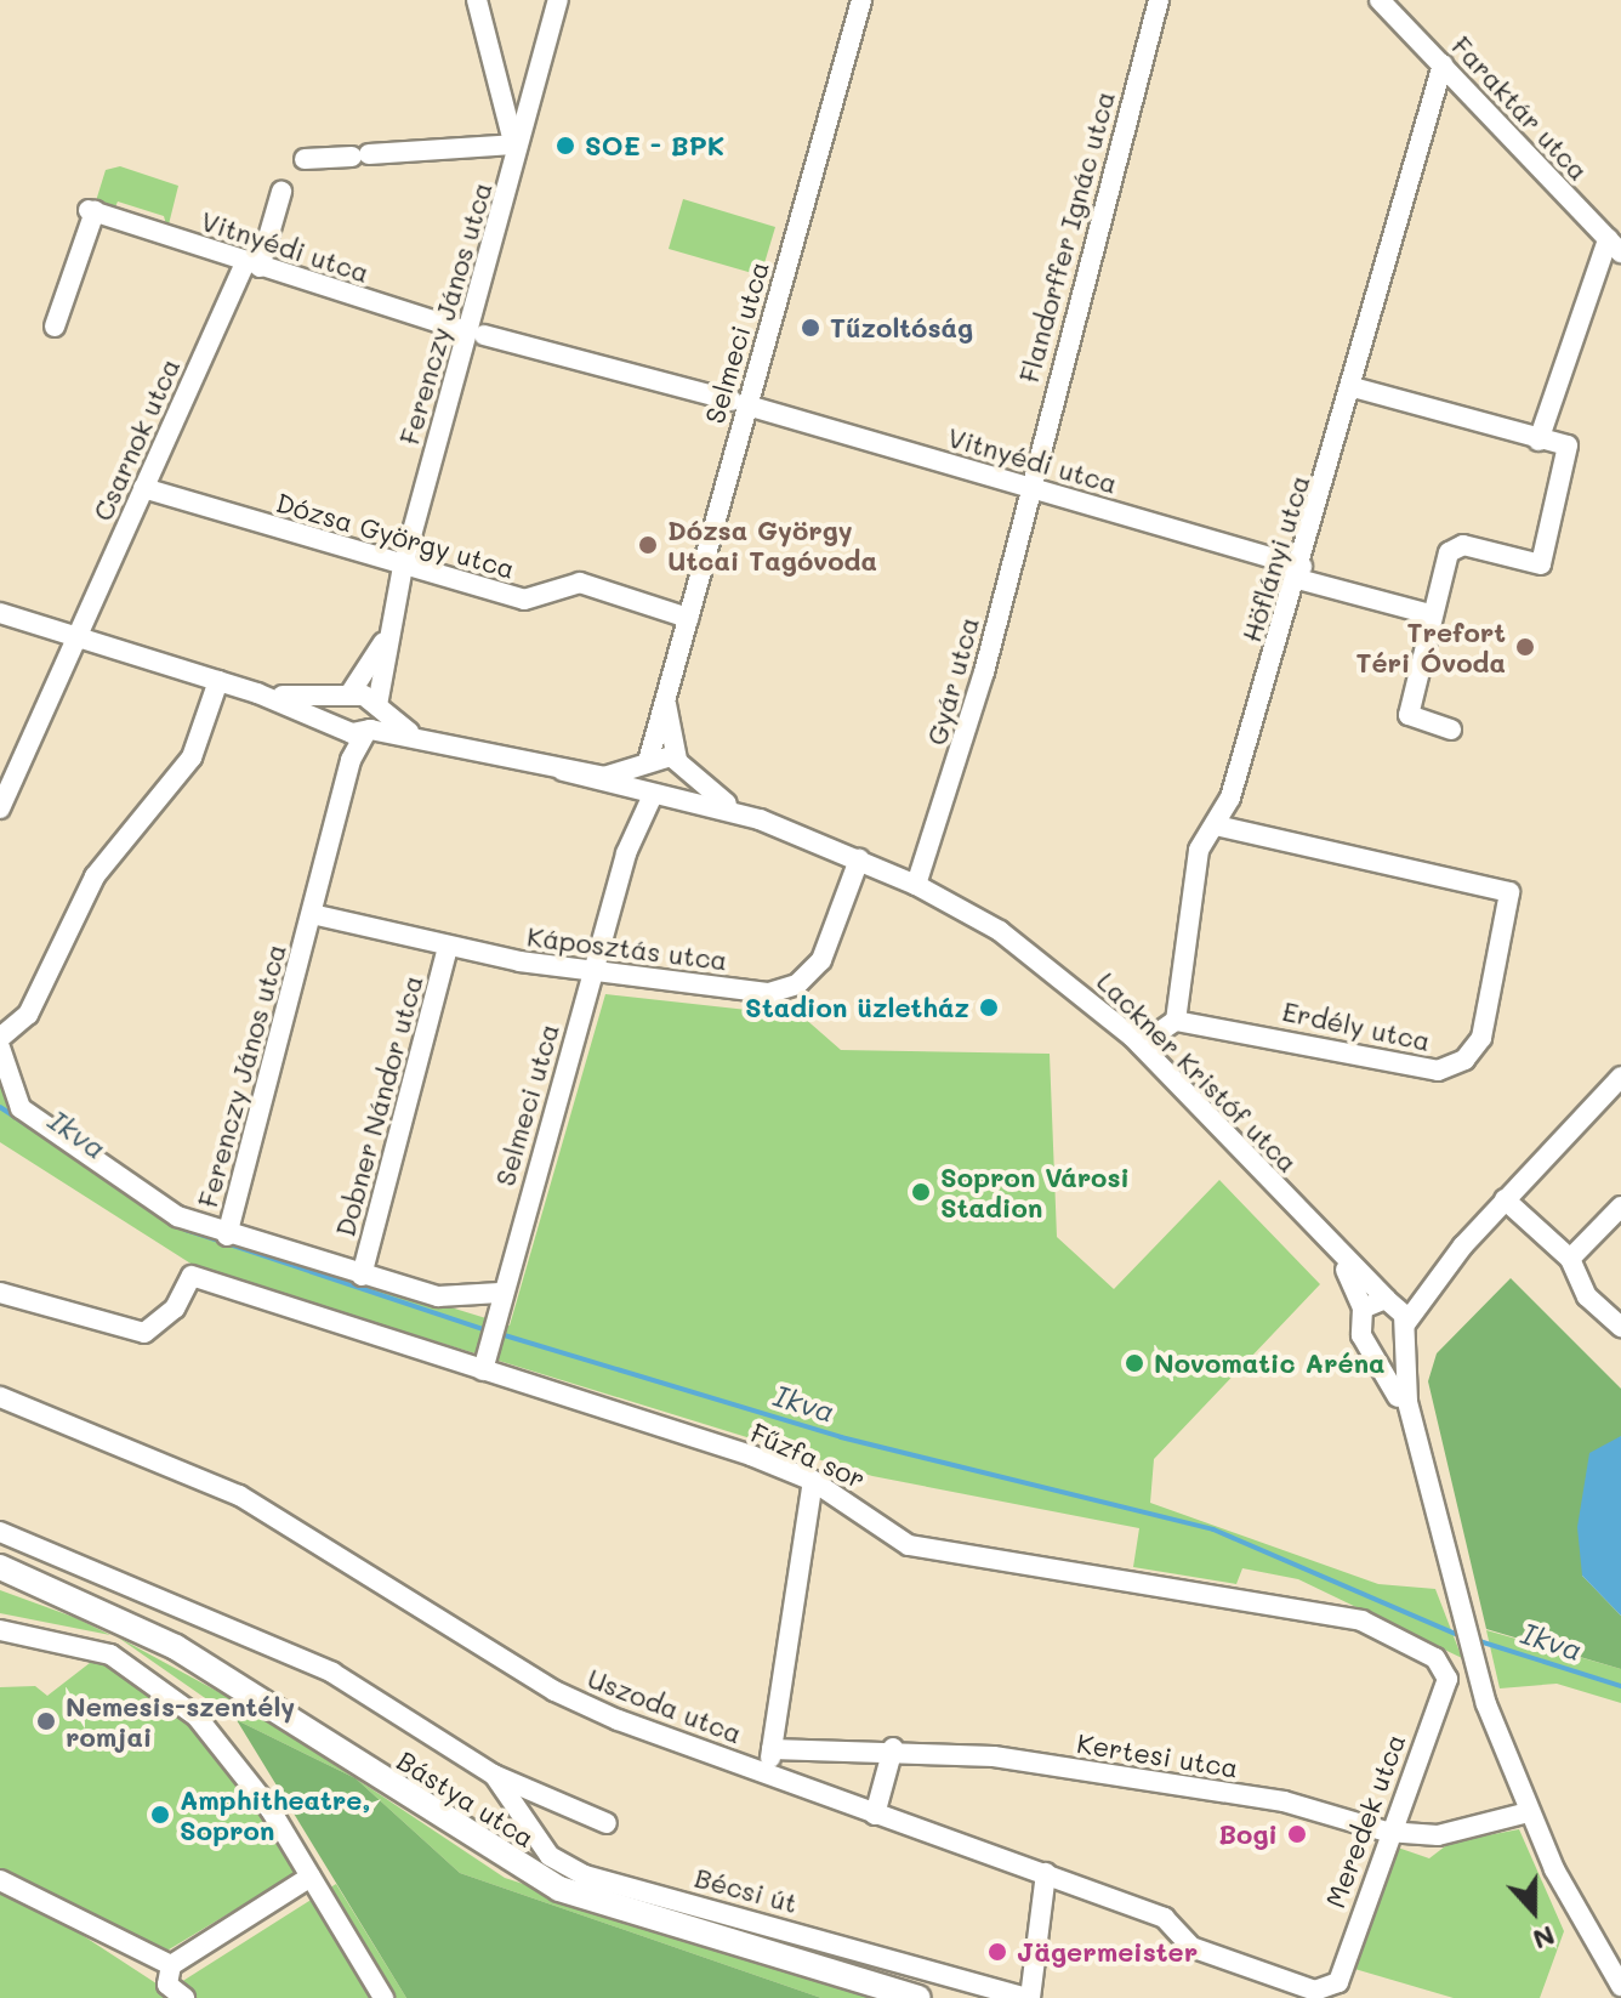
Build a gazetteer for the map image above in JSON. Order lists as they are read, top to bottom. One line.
{"streets":{"main road":["Bástya utca"],"street":["Faraktár utca","Flandorffer Ignác utca","Vitnyédi utca","Ferenczy János utca","Selmeci utca","Csarnok utca","Dózsa György utca","Höflányi utca","Gyár utca","Káposztás utca","Erdély utca","Lackner Kristóf utca","Dobner Nándor utca","Fűzfa sor","Uszoda utca","Kertesi utca","Meredek utca","Bécsi út"]},"crossings":[["Faraktár utca","Höflányi utca"],["Flandorffer Ignác utca","Vitnyédi utca"],["Flandorffer Ignác utca","Gyár utca"],["Vitnyédi utca","Ferenczy János utca"],["Vitnyédi utca","Selmeci utca"],["Vitnyédi utca","Csarnok utca"],["Vitnyédi utca","Höflányi utca"],["Vitnyédi utca","Gyár utca"],["Ferenczy János utca","Dózsa György utca"],["Ferenczy János utca","Káposztás utca"],["Ferenczy János utca","Lackner Kristóf utca"],["Selmeci utca","Dózsa György utca"],["Selmeci utca","Káposztás utca"],["Selmeci utca","Lackner Kristóf utca"],["Selmeci utca","Fűzfa sor"],["Csarnok utca","Dózsa György utca"],["Csarnok utca","Lackner Kristóf utca"],["Höflányi utca","Erdély utca"],["Gyár utca","Lackner Kristóf utca"],["Káposztás utca","Lackner Kristóf utca"],["Káposztás utca","Dobner Nándor utca"],["Lackner Kristóf utca","Kertesi utca"],["Fűzfa sor","Meredek utca"],["Uszoda utca","Meredek utca"],["Kertesi utca","Meredek utca"]],"water":["Ikva"],"places":["SOE - BPK","Tűzoltóság","Dózsa György Utcai Tagóvoda","Trefort Téri Óvoda","Stadion üzletház","Sopron Városi Stadion","Novomatic Aréna","Nemesis-szentély romjai","Amphitheatre, Sopron","Bogi","Jägermeister"],"north":"bottom"}
